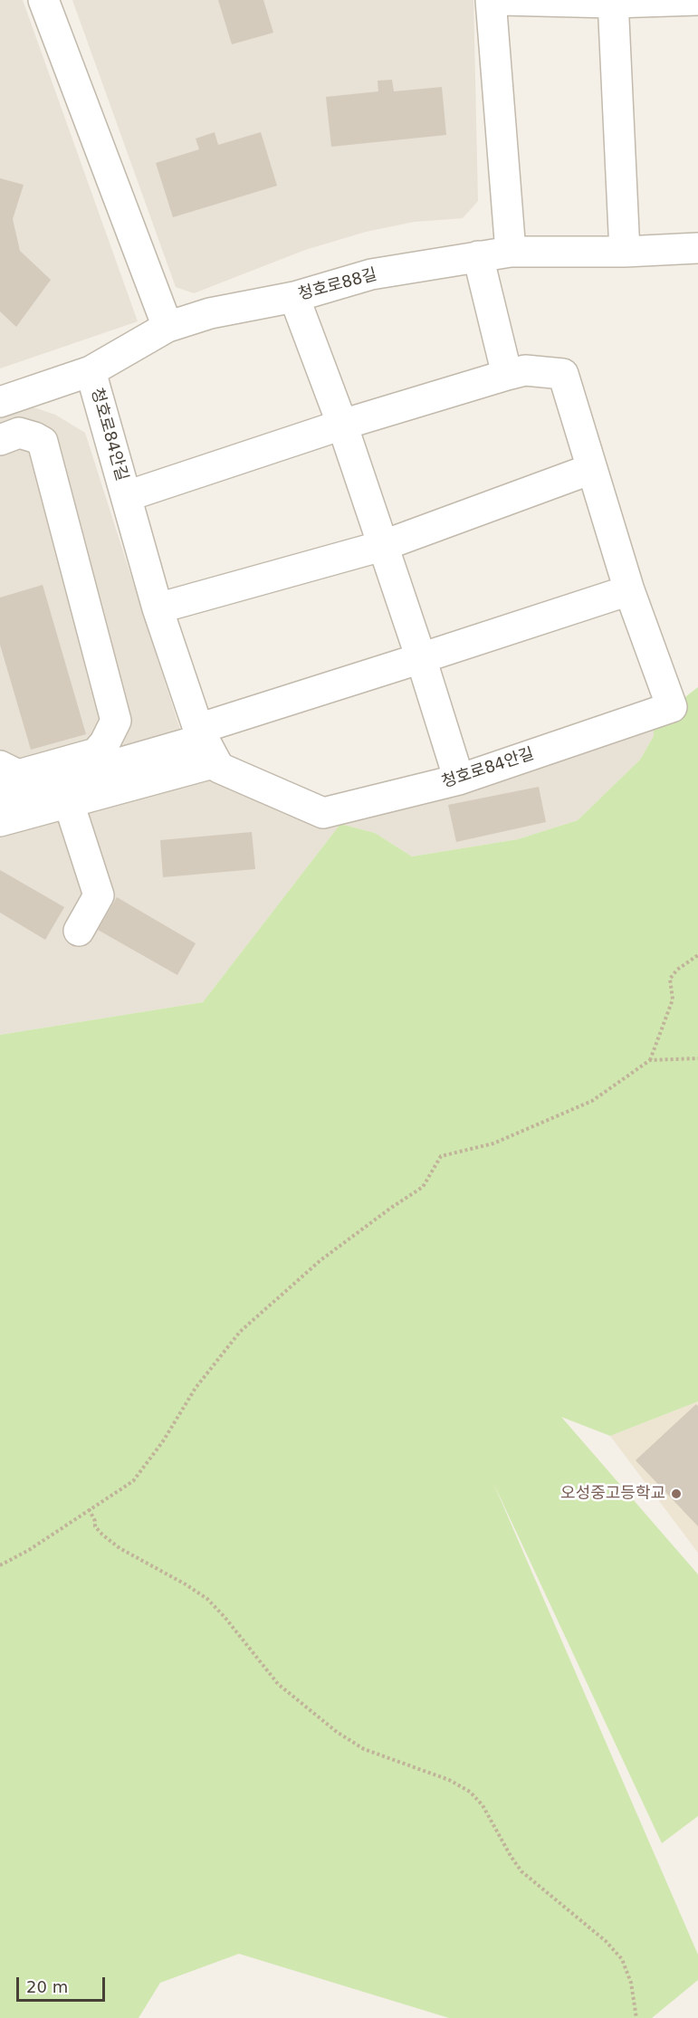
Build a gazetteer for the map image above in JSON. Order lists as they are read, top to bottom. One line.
{"streets":{"street":["청호로88길","청호로84안길"]},"crossings":[["청호로88길","청호로84안길"]],"places":["오성중고등학교"],"scale_bar":"20 m"}
